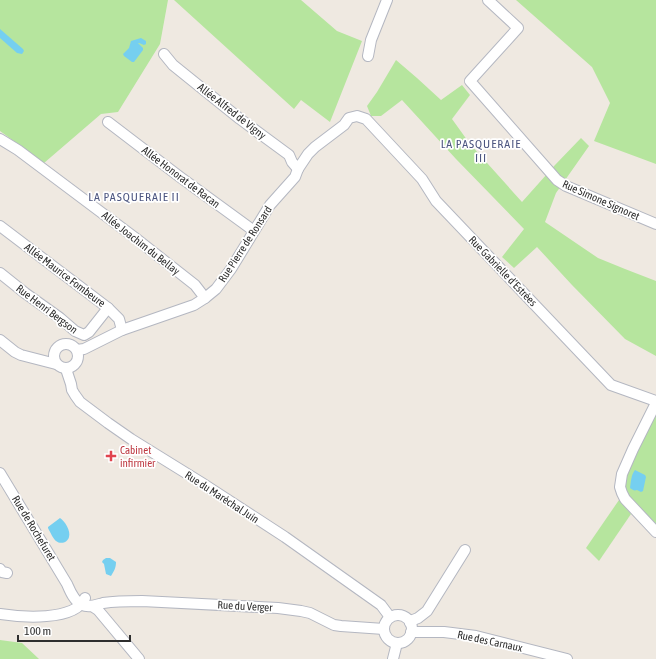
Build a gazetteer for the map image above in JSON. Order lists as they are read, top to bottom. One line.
{"streets":{"street":["Allée Alfred de Vigny","Allée Honorat de Racan","Rue Simone Signoret","Allée Joachim du Bellay","Rue Pierre de Ronsard","Rue Gabrielle d’Estrées","Allée Maurice Fombeure","Rue Henri Bergson","Rue du Maréchal Juin","Rue de Rochefuret","Rue du Verger","Rue des Carnaux"]},"crossings":[["Allée Alfred de Vigny","Rue Pierre de Ronsard"],["Allée Honorat de Racan","Rue Pierre de Ronsard"],["Allée Joachim du Bellay","Rue Pierre de Ronsard"],["Rue Pierre de Ronsard","Rue Gabrielle d’Estrées"],["Rue Pierre de Ronsard","Allée Maurice Fombeure"],["Rue Pierre de Ronsard","Rue du Maréchal Juin"],["Allée Maurice Fombeure","Rue Henri Bergson"],["Rue du Maréchal Juin","Rue du Verger"],["Rue du Maréchal Juin","Rue des Carnaux"],["Rue de Rochefuret","Rue du Verger"],["Rue du Verger","Rue des Carnaux"]],"districts":["LA PASQUERAIE III","LA PASQUERAIE II"],"places":{"health":["Cabinet infirmier"]},"scale_bar":"100 m"}
